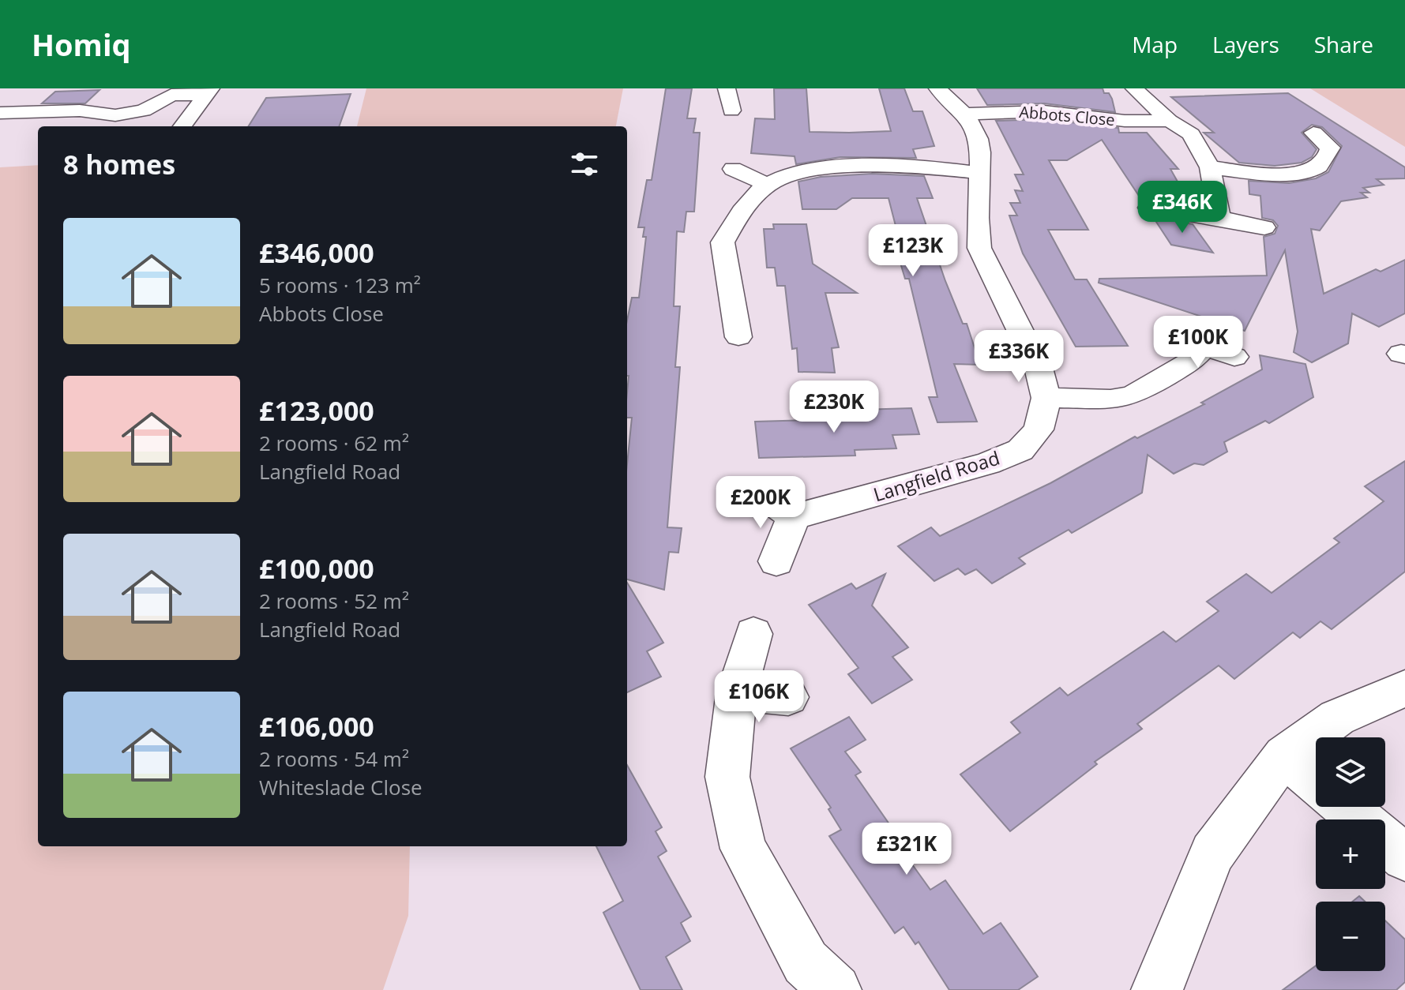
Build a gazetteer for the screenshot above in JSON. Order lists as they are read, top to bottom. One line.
{"streets":{"street":["Abbots Close","Langfield Road"]},"crossings":[["Abbots Close","Langfield Road"]],"page":{"header":"Homiq","nav":["Map","Layers","Share"],"heading":"8 homes","price":["£346K","£123K","£100K","£336K","£230K","£200K","£106K","£321K"],"list":[{"name":"£346,000","note":"5 rooms · 123 m² · Abbots Close"},{"name":"£123,000","note":"2 rooms · 62 m² · Langfield Road"},{"name":"£100,000","note":"2 rooms · 52 m² · Langfield Road"},{"name":"£106,000","note":"2 rooms · 54 m² · Whiteslade Close"}],"map_buttons":["+","−"]}}
